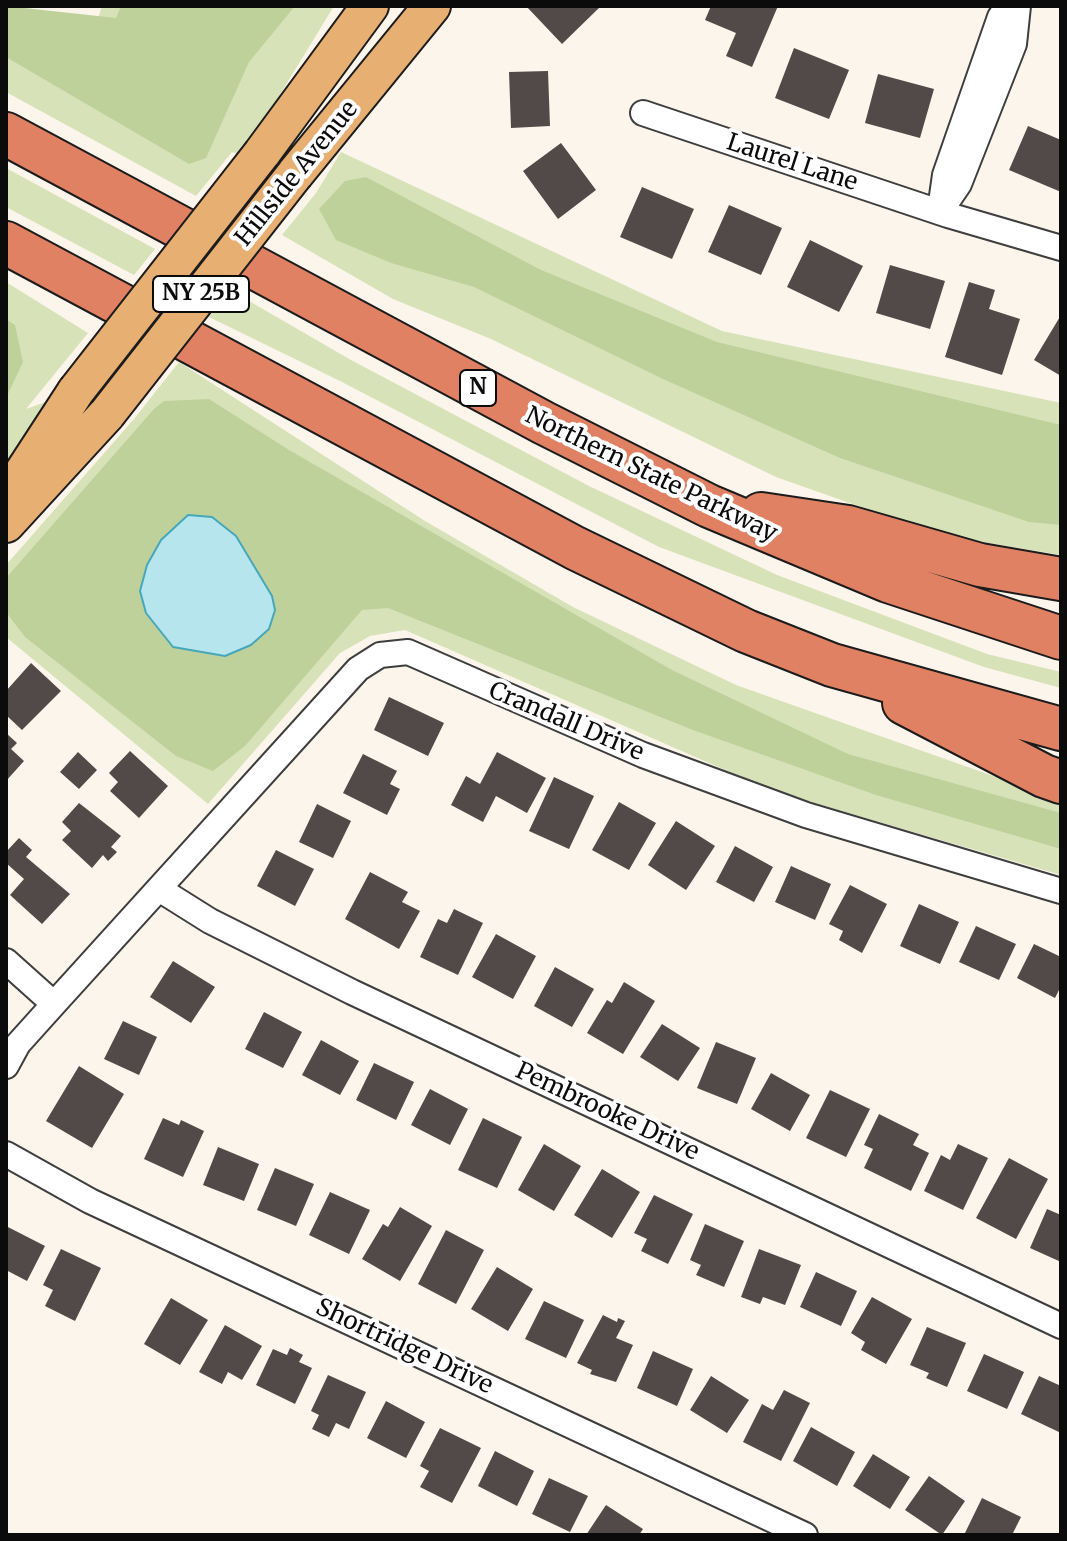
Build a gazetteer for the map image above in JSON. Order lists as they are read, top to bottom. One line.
{"streets":{"highway":["N","Northern State Parkway"],"main road":["Hillside Avenue","NY 25B"],"street":["Laurel Lane","Crandall Drive","Pembrooke Drive","Shortridge Drive"]},"crossings":[["Crandall Drive","Pembrooke Drive"]]}
